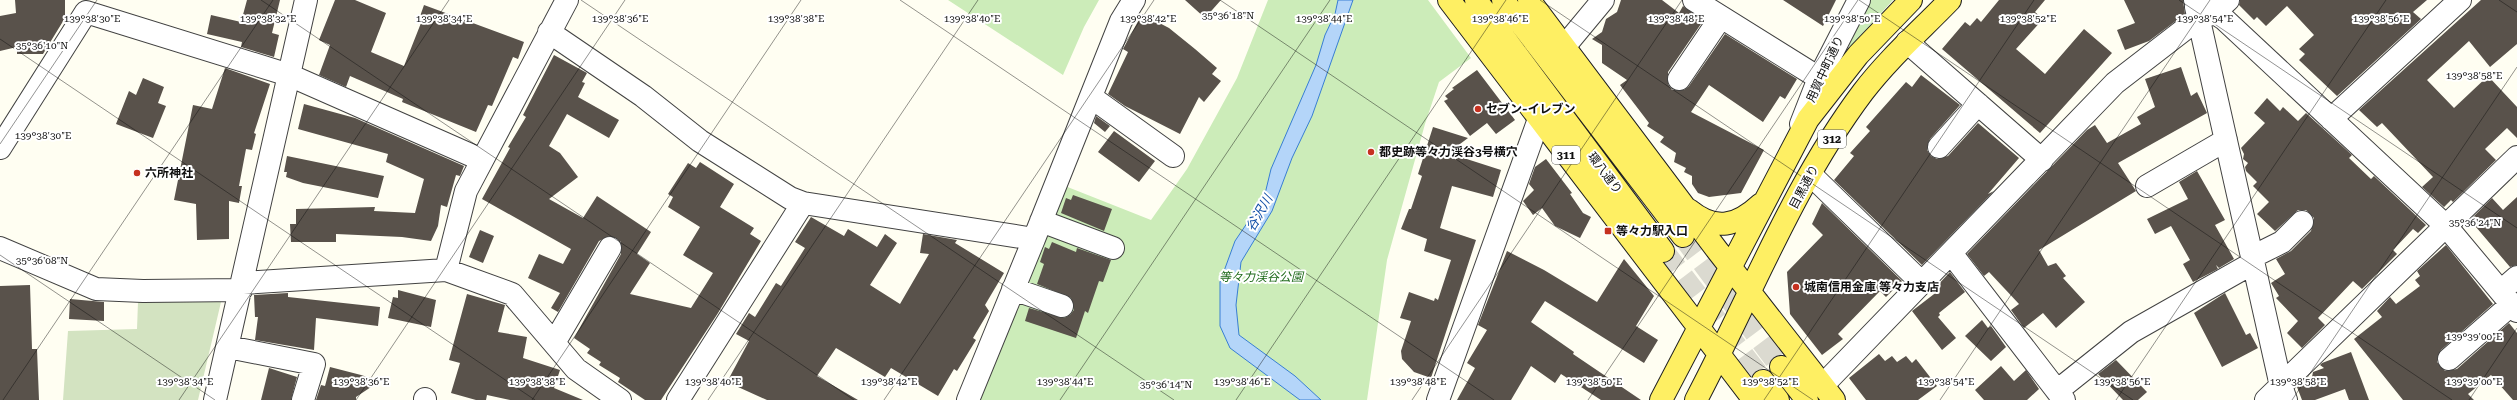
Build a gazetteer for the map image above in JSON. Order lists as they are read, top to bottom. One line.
{"streets":{"main road":["312","311","環八通り","目黒通り"],"street":["用賀中町通り"]},"crossings":[["用賀中町通り","312"],["312","311"],["311","目黒通り"]],"water":["谷沢川"],"parks":["等々力渓谷公園"],"places":{"other":["セブン-イレブン","都史跡等々力渓谷3号横穴","六所神社","城南信用金庫 等々力支店"],"transit":["等々力駅入口"]},"coordinates":["35°36'18\"N","139°38'32\"E","139°38'34\"E","139°38'36\"E","139°38'38\"E","139°38'40\"E","139°38'44\"E","139°38'48\"E","139°38'50\"E","139°38'54\"E","139°38'56\"E","139°38'30\"E","139°38'42\"E","139°38'46\"E","139°38'52\"E","35°36'10\"N","139°38'58\"E","35°36'24\"N","35°36'08\"N","139°39'00\"E","35°36'14\"N"]}
